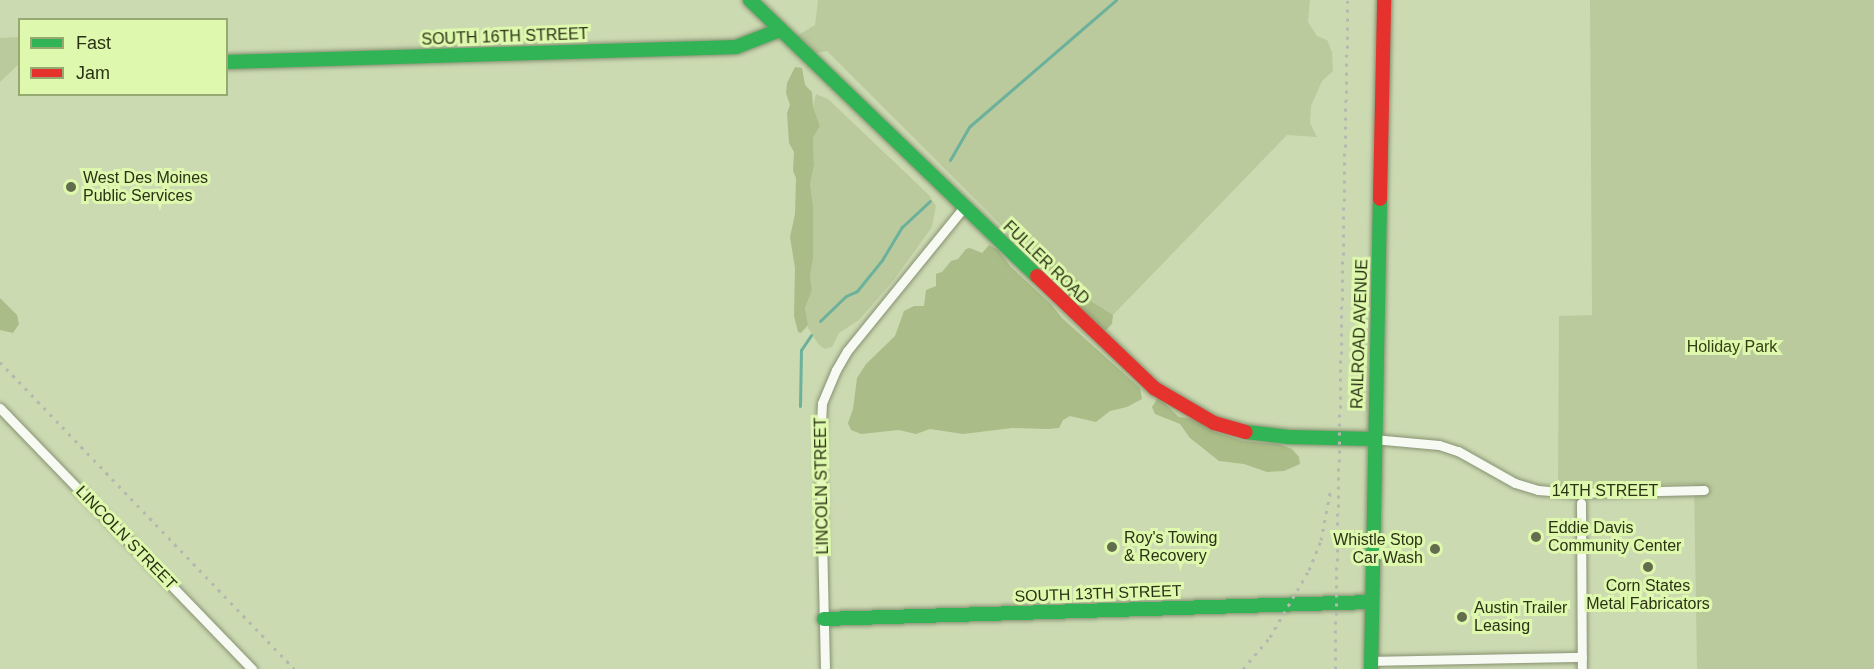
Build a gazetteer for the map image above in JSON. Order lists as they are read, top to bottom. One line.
{"streets":{"street":["SOUTH 16TH STREET","FULLER ROAD","RAILROAD AVENUE","LINCOLN STREET","14TH STREET","SOUTH 13TH STREET"]},"crossings":[["SOUTH 16TH STREET","FULLER ROAD"],["FULLER ROAD","RAILROAD AVENUE"],["FULLER ROAD","LINCOLN STREET"],["FULLER ROAD","14TH STREET"],["RAILROAD AVENUE","14TH STREET"],["RAILROAD AVENUE","SOUTH 13TH STREET"],["LINCOLN STREET","SOUTH 13TH STREET"]],"parks":["Holiday Park"],"places":["West Des Moines Public Services","Eddie Davis Community Center","Roy's Towing & Recovery","Whistle Stop Car Wash","Corn States Metal Fabricators","Austin Trailer Leasing"],"legend":["Fast","Jam"]}
